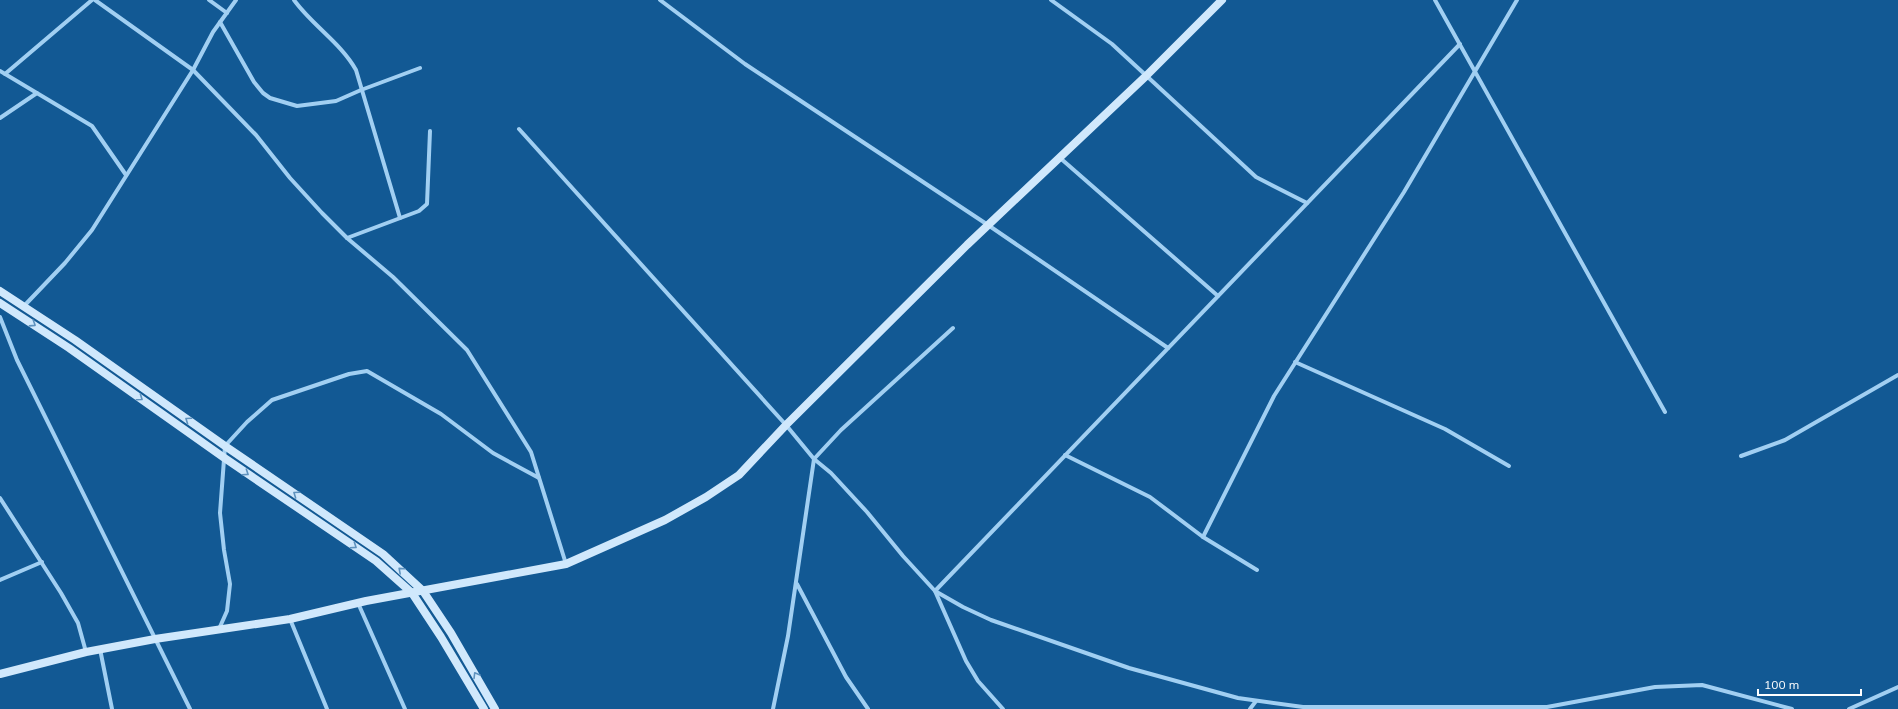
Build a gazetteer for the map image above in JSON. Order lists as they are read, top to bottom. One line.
{"scale_bar":"100 m"}
